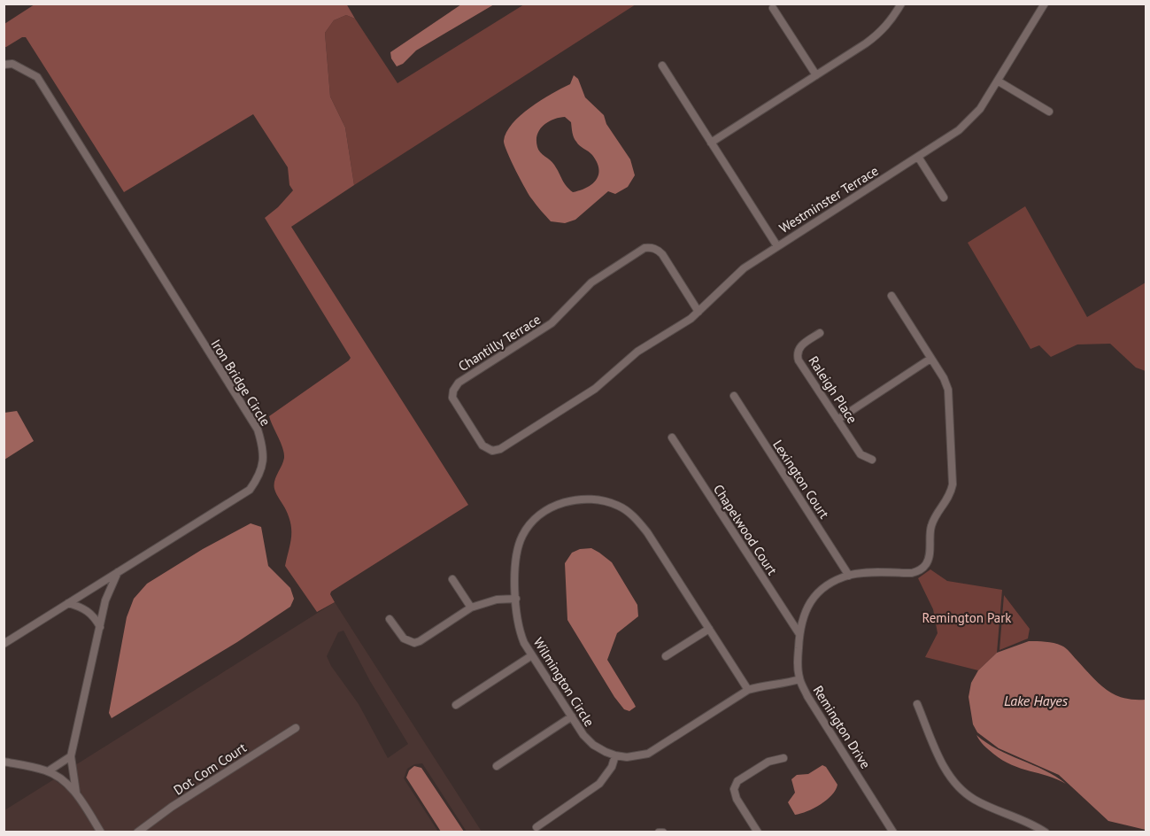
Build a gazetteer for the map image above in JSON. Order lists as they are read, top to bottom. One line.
{"streets":{"street":["Westminster Terrace","Chantilly Terrace","Iron Bridge Circle","Raleigh Place","Lexington Court","Chapelwood Court","Wilmington Circle","Remington Drive","Dot Com Court"]},"crossings":[["Westminster Terrace","Chantilly Terrace"],["Lexington Court","Remington Drive"],["Chapelwood Court","Remington Drive"],["Wilmington Circle","Remington Drive"]],"water":["Lake Hayes"],"parks":["Remington Park"]}
